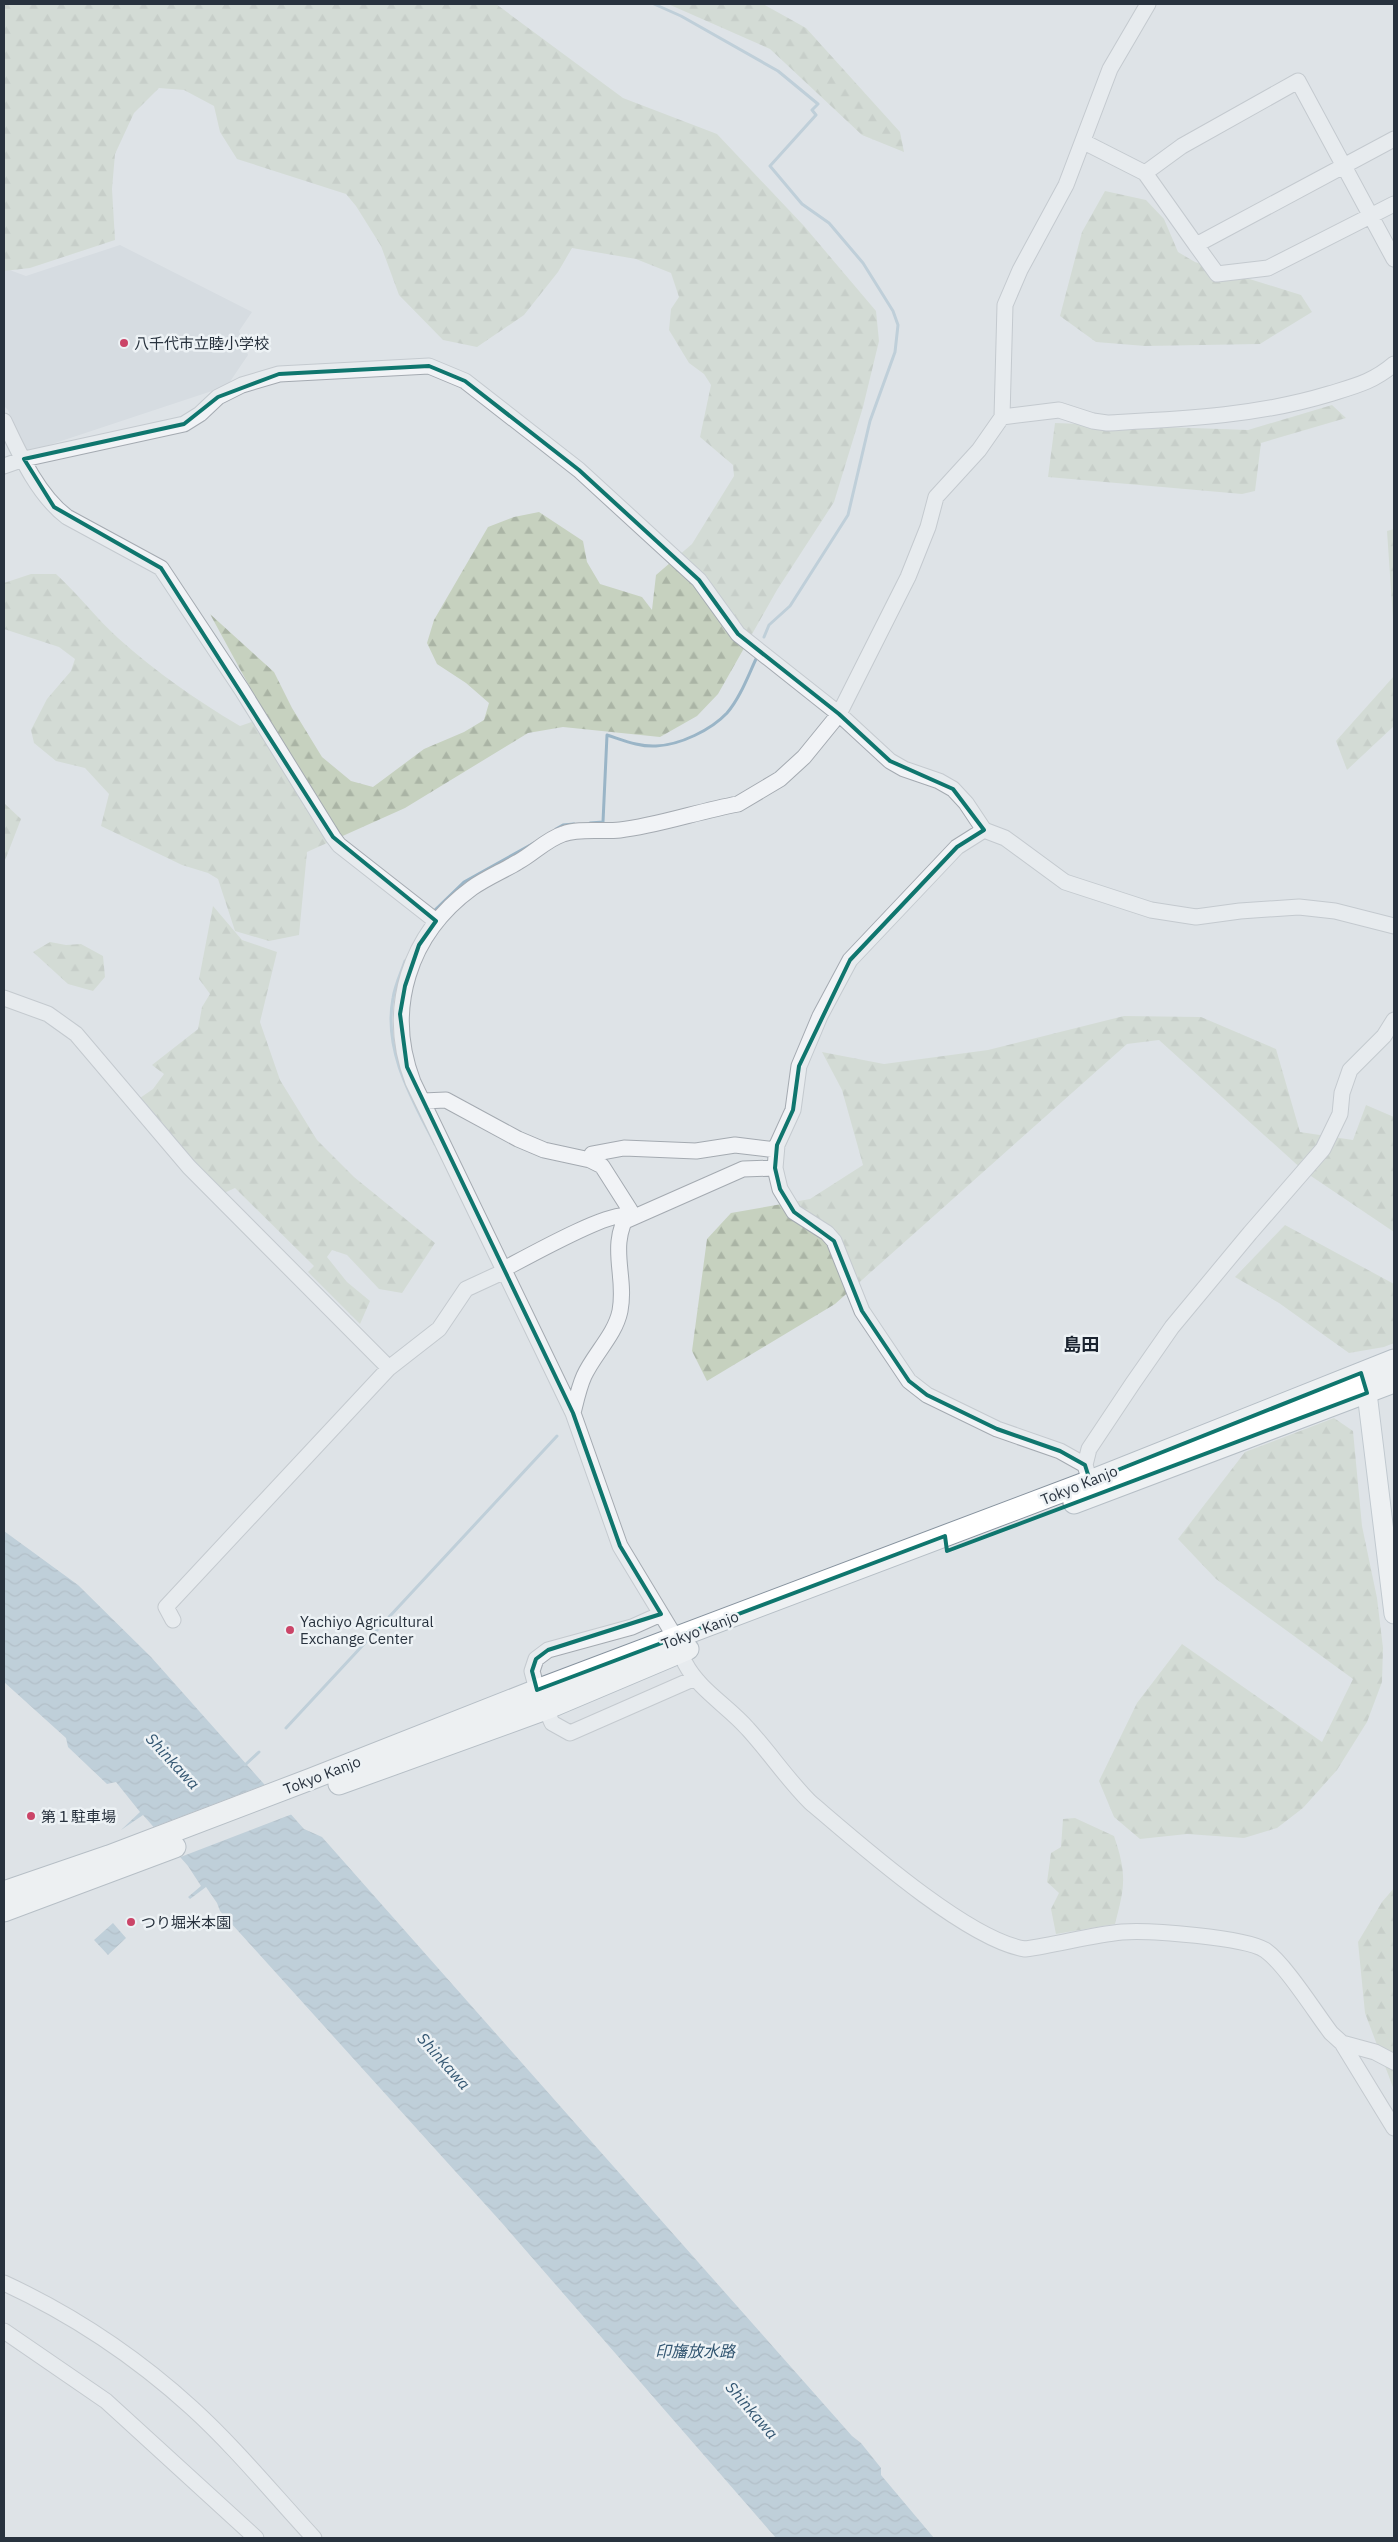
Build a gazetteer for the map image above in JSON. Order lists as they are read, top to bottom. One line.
{"streets":{"highway":["Tokyo Kanjo"]},"districts":["島田"],"water":["Shinkawa","印旛放水路"],"places":["八千代市立睦小学校","Yachiyo Agricultural Exchange Center","第１駐車場","つり堀米本園"]}
